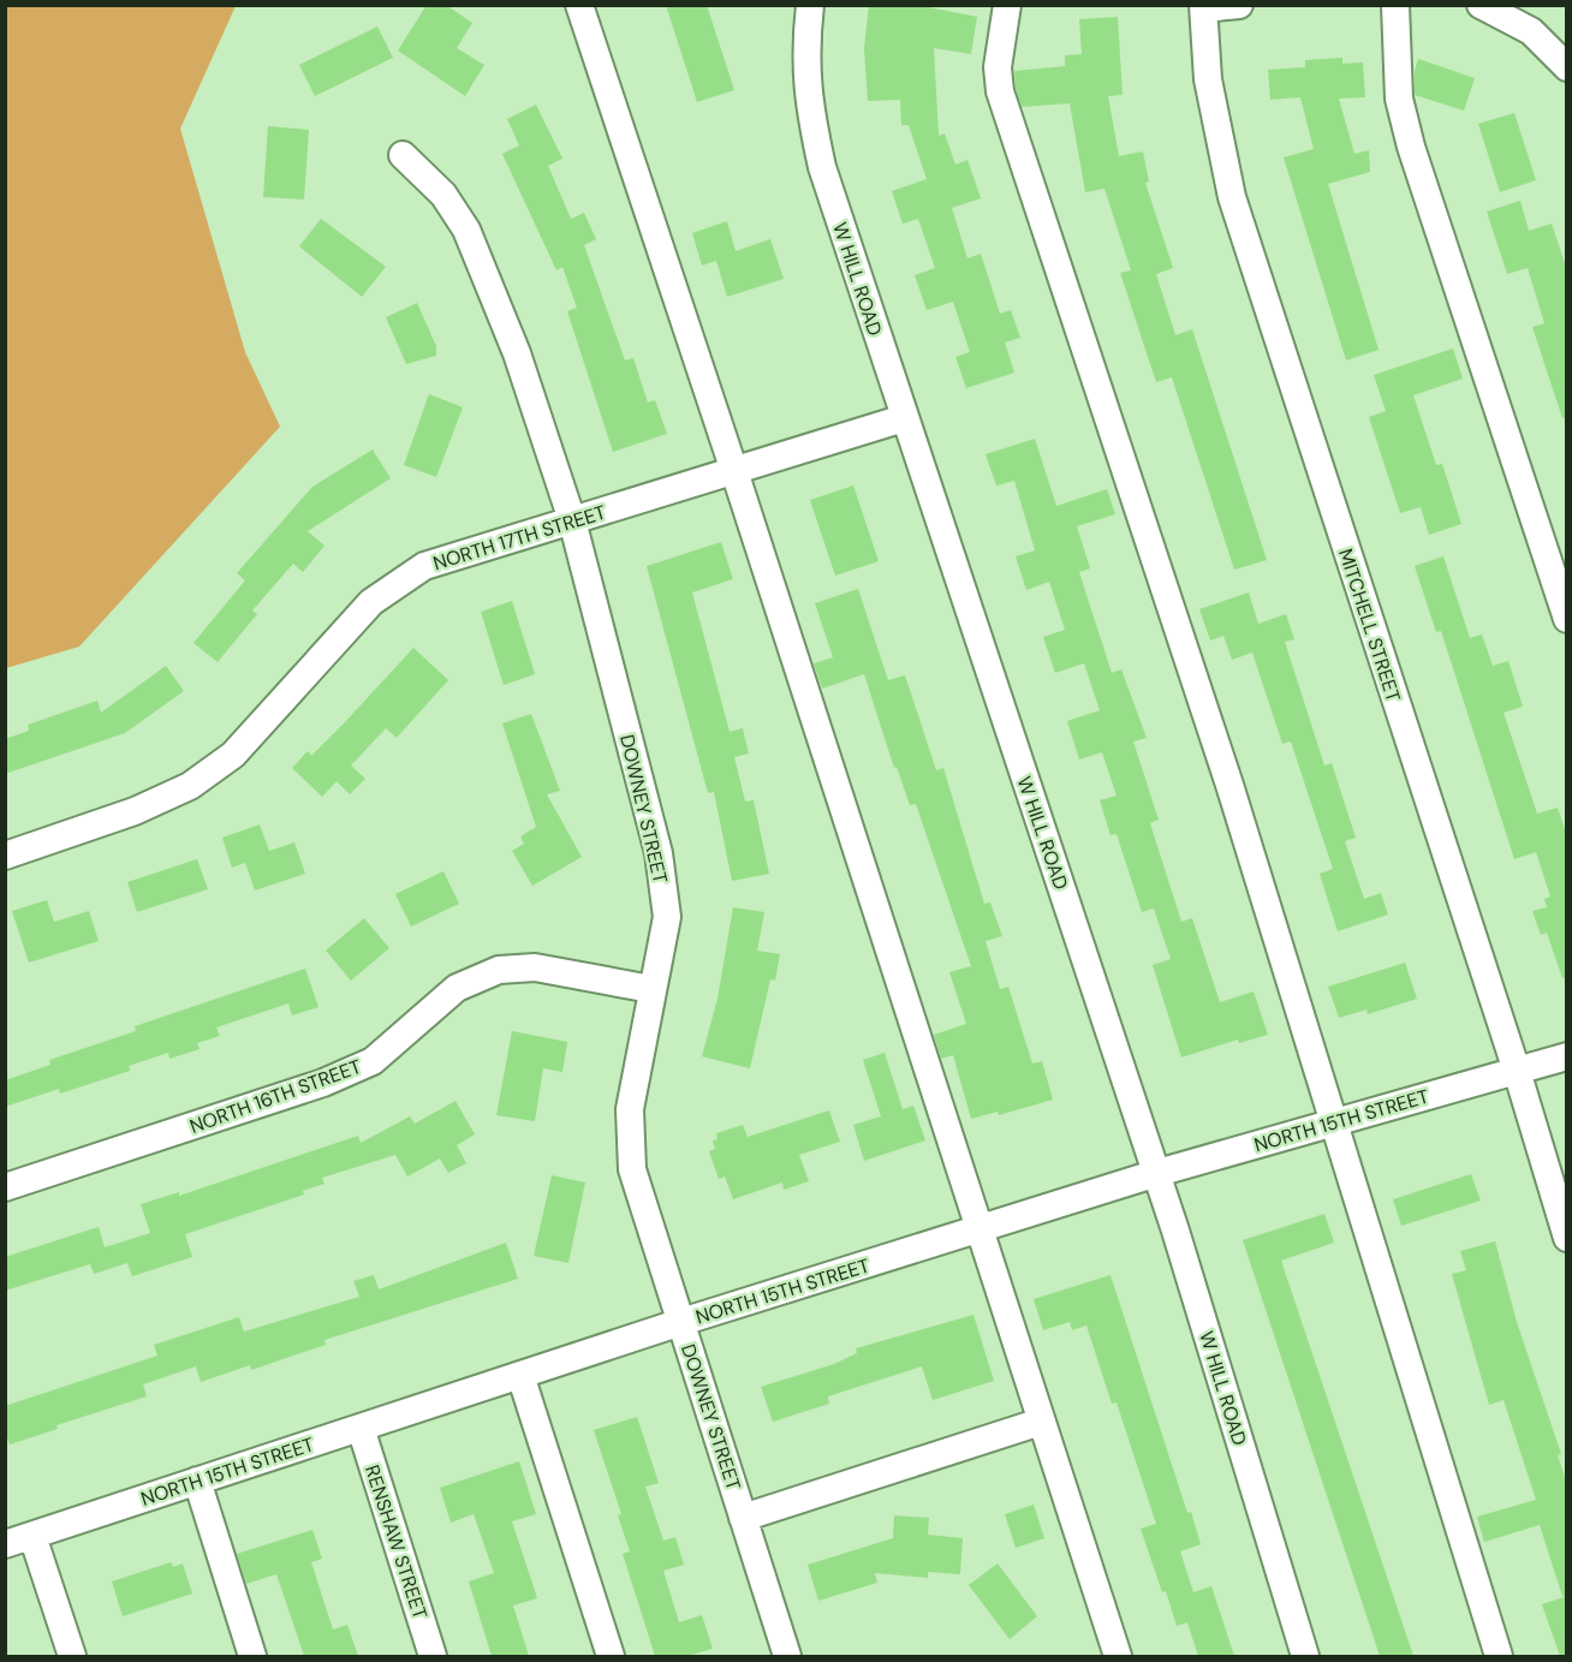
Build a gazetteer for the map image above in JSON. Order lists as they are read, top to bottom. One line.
{"streets":{"street":["W HILL ROAD","NORTH 17TH STREET","MITCHELL STREET","DOWNEY STREET","NORTH 16TH STREET","NORTH 15TH STREET","RENSHAW STREET"]},"crossings":[["W HILL ROAD","NORTH 17TH STREET"],["W HILL ROAD","NORTH 15TH STREET"],["NORTH 17TH STREET","DOWNEY STREET"],["MITCHELL STREET","NORTH 15TH STREET"],["DOWNEY STREET","NORTH 16TH STREET"],["DOWNEY STREET","NORTH 15TH STREET"],["NORTH 15TH STREET","RENSHAW STREET"]]}
